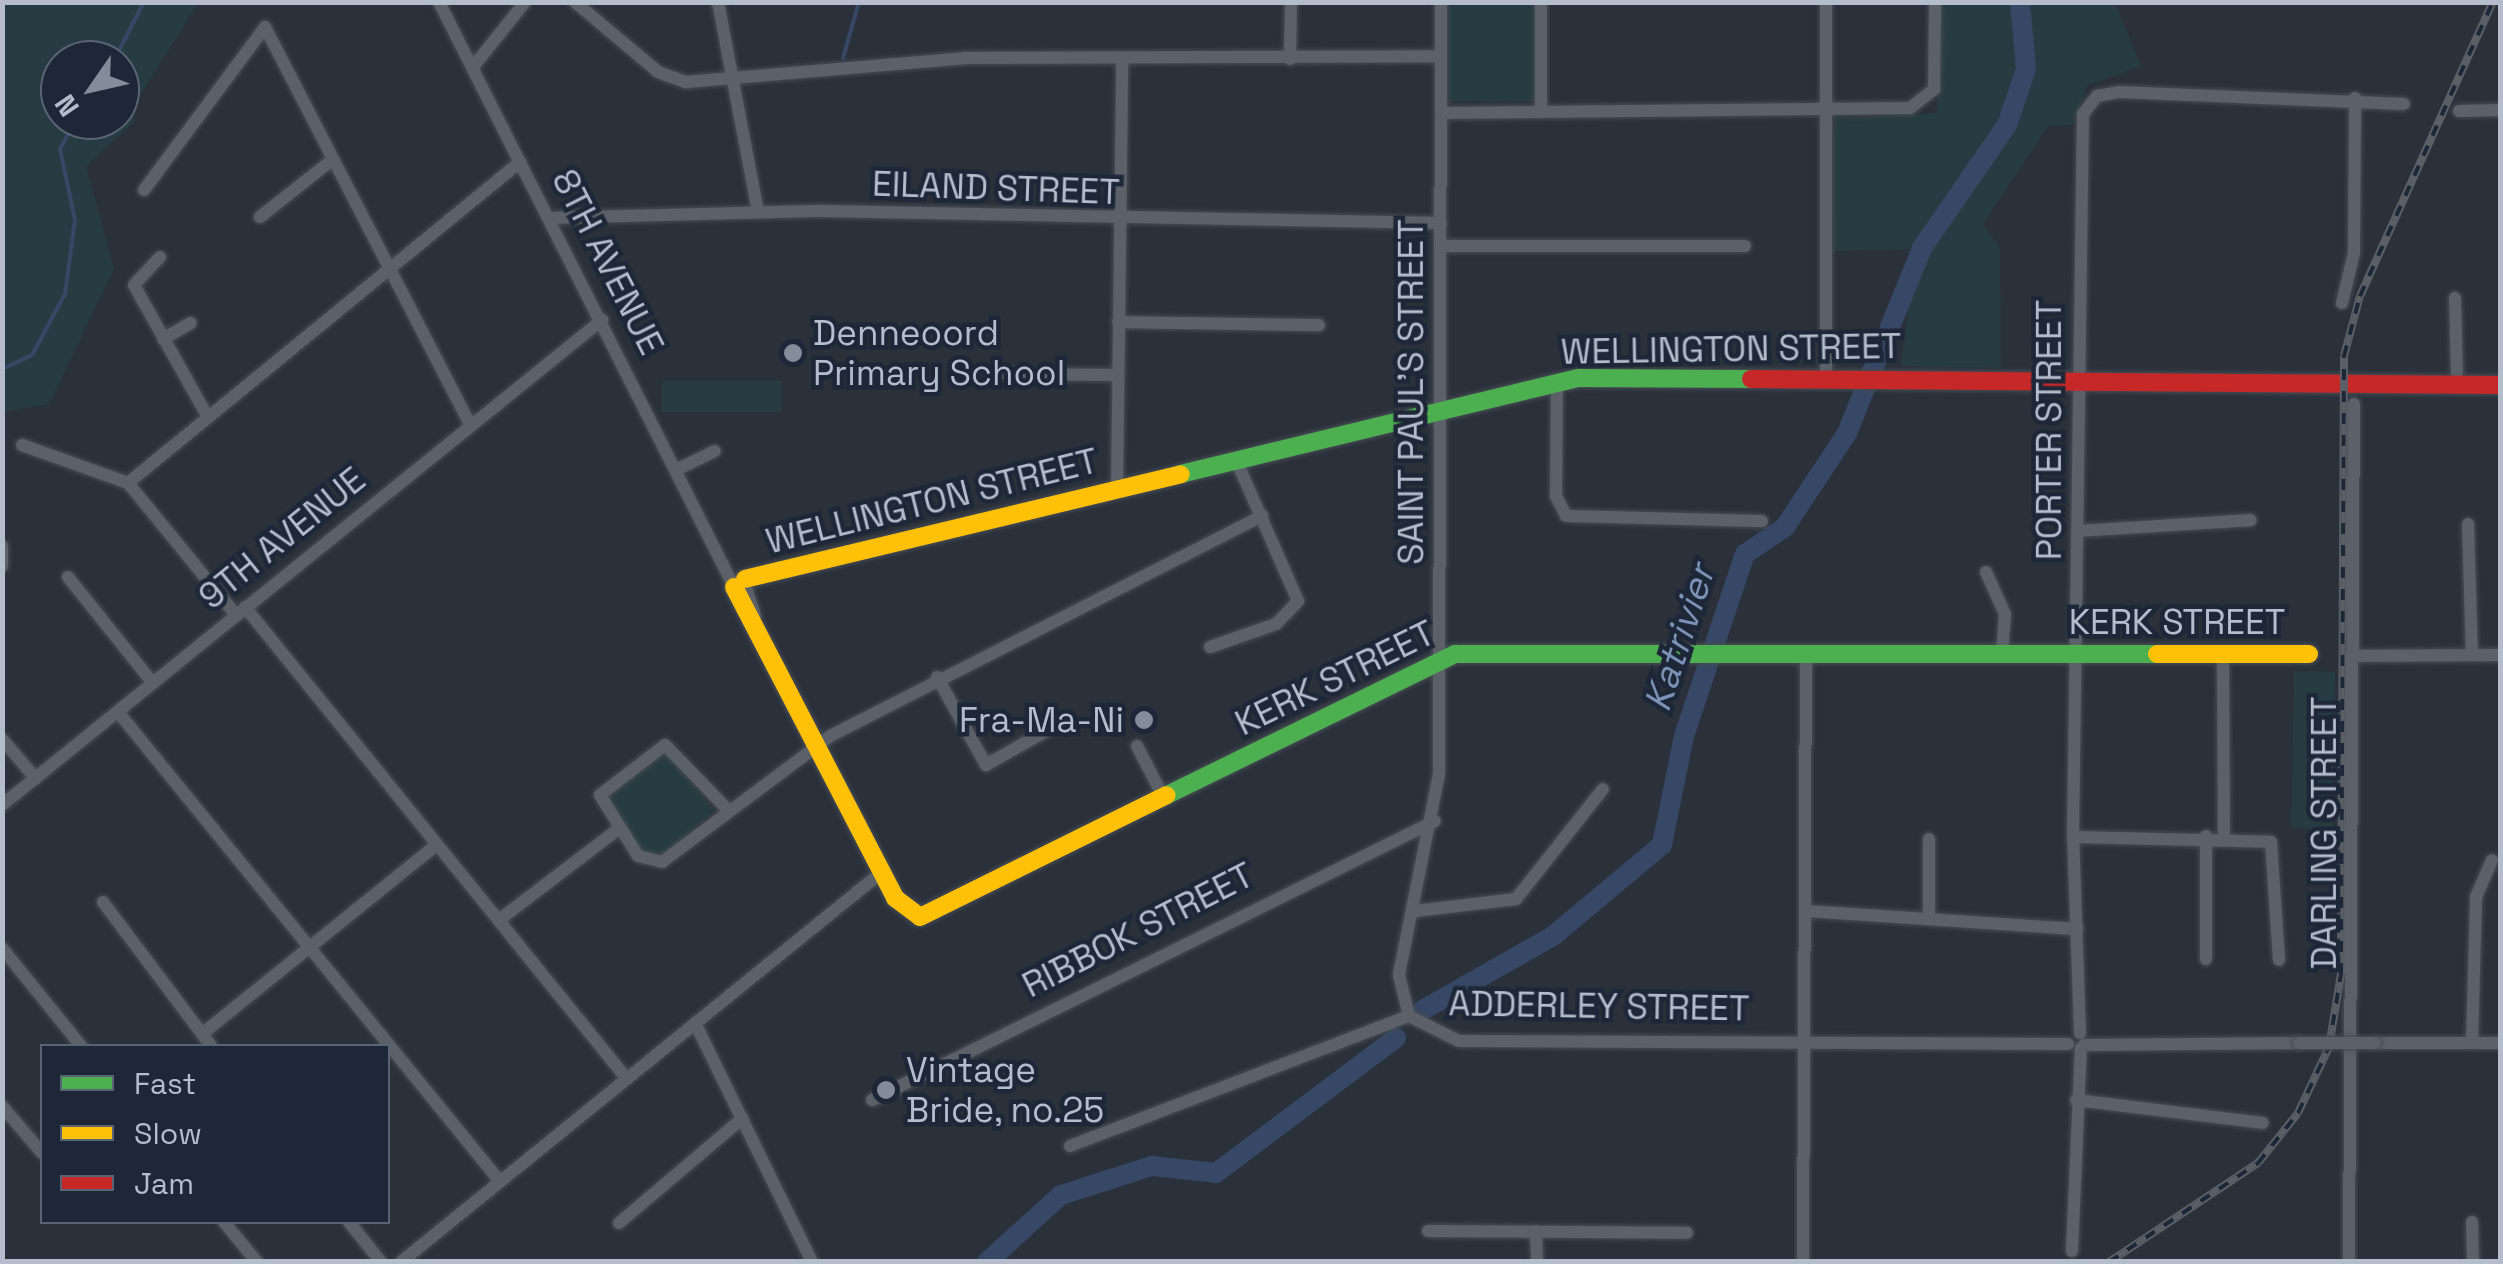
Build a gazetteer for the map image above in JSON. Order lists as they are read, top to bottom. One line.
{"streets":{"street":["EILAND STREET","8TH AVENUE","WELLINGTON STREET","SAINT PAUL'S STREET","PORTER STREET","9TH AVENUE","KERK STREET","DARLING STREET","RIBBOK STREET","ADDERLEY STREET"]},"crossings":[["EILAND STREET","8TH AVENUE"],["EILAND STREET","SAINT PAUL'S STREET"],["8TH AVENUE","WELLINGTON STREET"],["8TH AVENUE","9TH AVENUE"],["8TH AVENUE","KERK STREET"],["WELLINGTON STREET","SAINT PAUL'S STREET"],["WELLINGTON STREET","PORTER STREET"],["SAINT PAUL'S STREET","KERK STREET"],["SAINT PAUL'S STREET","RIBBOK STREET"],["SAINT PAUL'S STREET","ADDERLEY STREET"],["PORTER STREET","KERK STREET"],["PORTER STREET","ADDERLEY STREET"]],"water":["Katrivier"],"places":["Denneoord Primary School","Fra-Ma-Ni","Vintage Bride, no.25"],"legend":["Fast","Slow","Jam"],"north":"bottom left"}
